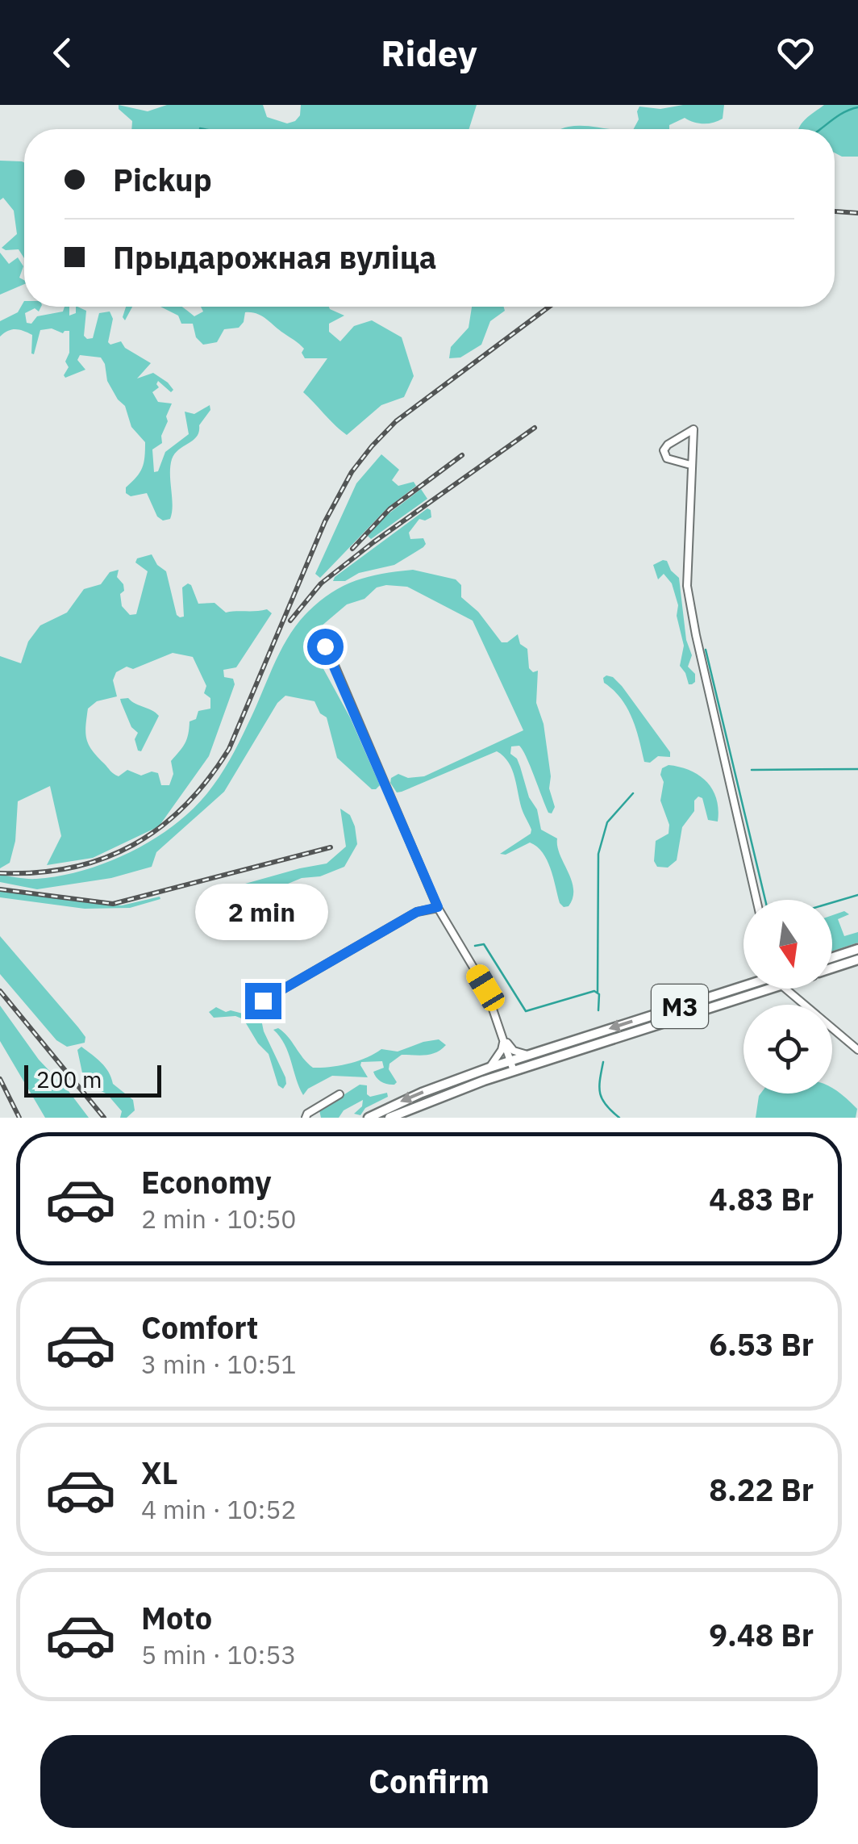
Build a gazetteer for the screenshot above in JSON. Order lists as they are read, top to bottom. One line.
{"streets":{"main road":["М3"]},"scale_bar":"200 m","north":"bottom","page":{"header":"Ridey","banner":["Pickup","Прыдарожная вуліца"],"bubble":"2 min","scale":"200 m","list":[{"name":"Economy","note":"2 min · 10:50","value":"4.83 Br"},{"name":"Comfort","note":"3 min · 10:51","value":"6.53 Br"},{"name":"XL","note":"4 min · 10:52","value":"8.22 Br"},{"name":"Moto","note":"5 min · 10:53","value":"9.48 Br"}],"buttons":"Confirm"}}
